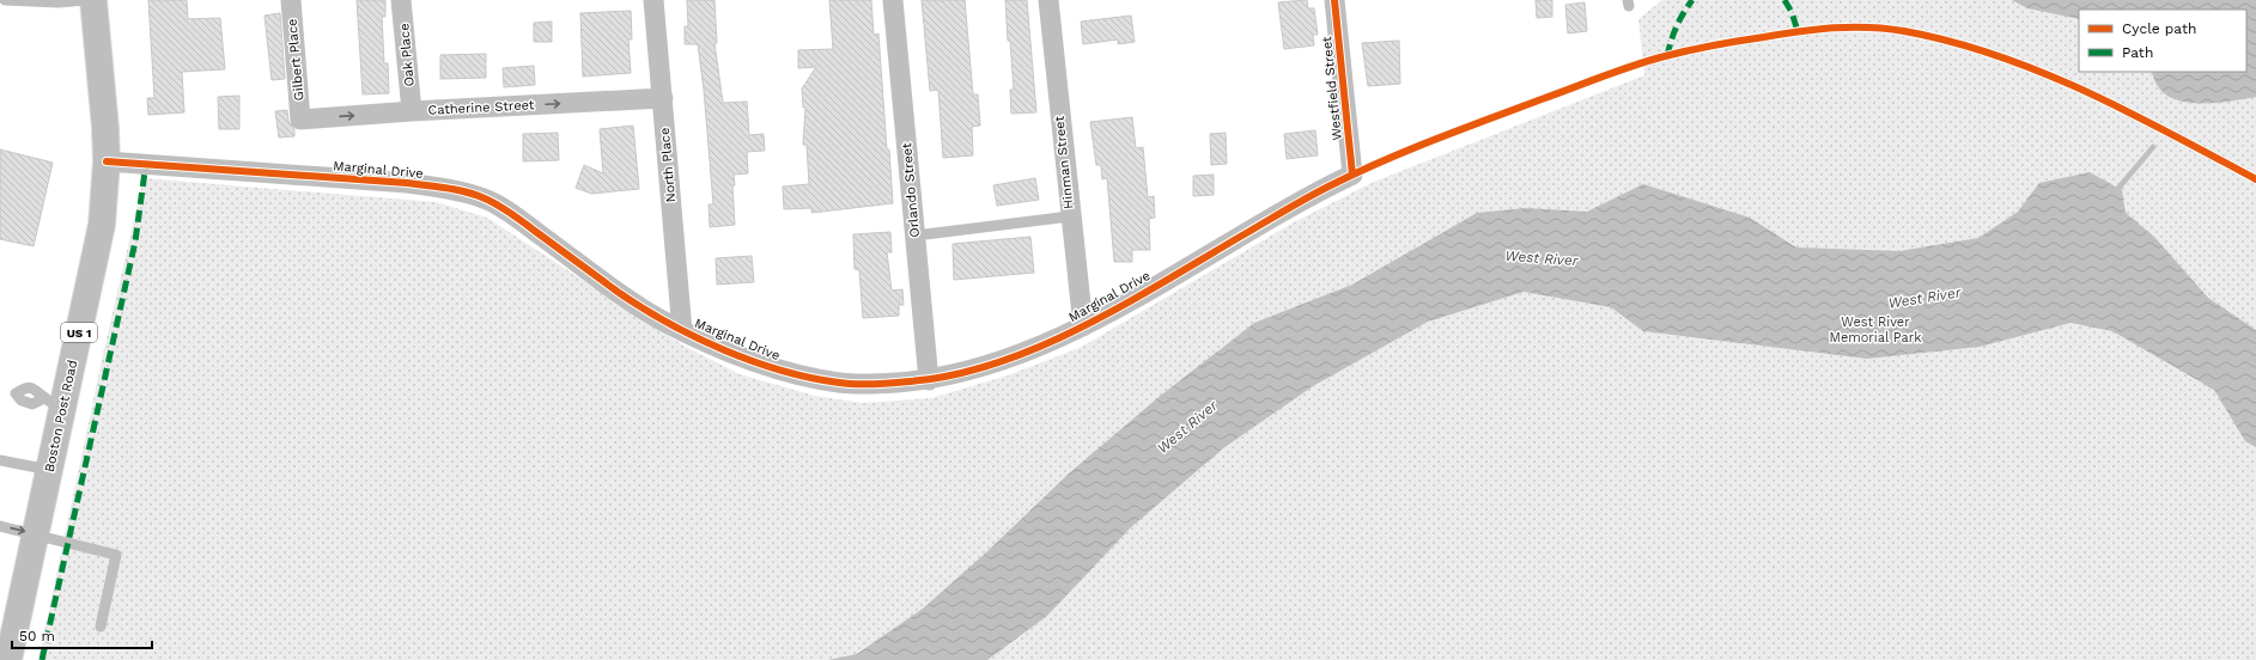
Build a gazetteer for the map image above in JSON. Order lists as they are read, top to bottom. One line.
{"streets":{"main road":["US 1","Boston Post Road"],"street":["Oak Place","Gilbert Place","Westfield Street","Catherine Street","Hinman Street","North Place","Marginal Drive","Orlando Street"]},"crossings":[["Oak Place","Catherine Street"],["Gilbert Place","Catherine Street"],["Westfield Street","Marginal Drive"],["Catherine Street","North Place"],["Hinman Street","Marginal Drive"],["North Place","Marginal Drive"],["Marginal Drive","Orlando Street"],["Marginal Drive","Boston Post Road"]],"one_way":["Catherine Street"],"water":["West River"],"parks":["West River Memorial Park"],"legend":["Cycle path","Path"],"scale_bar":"50 m"}
